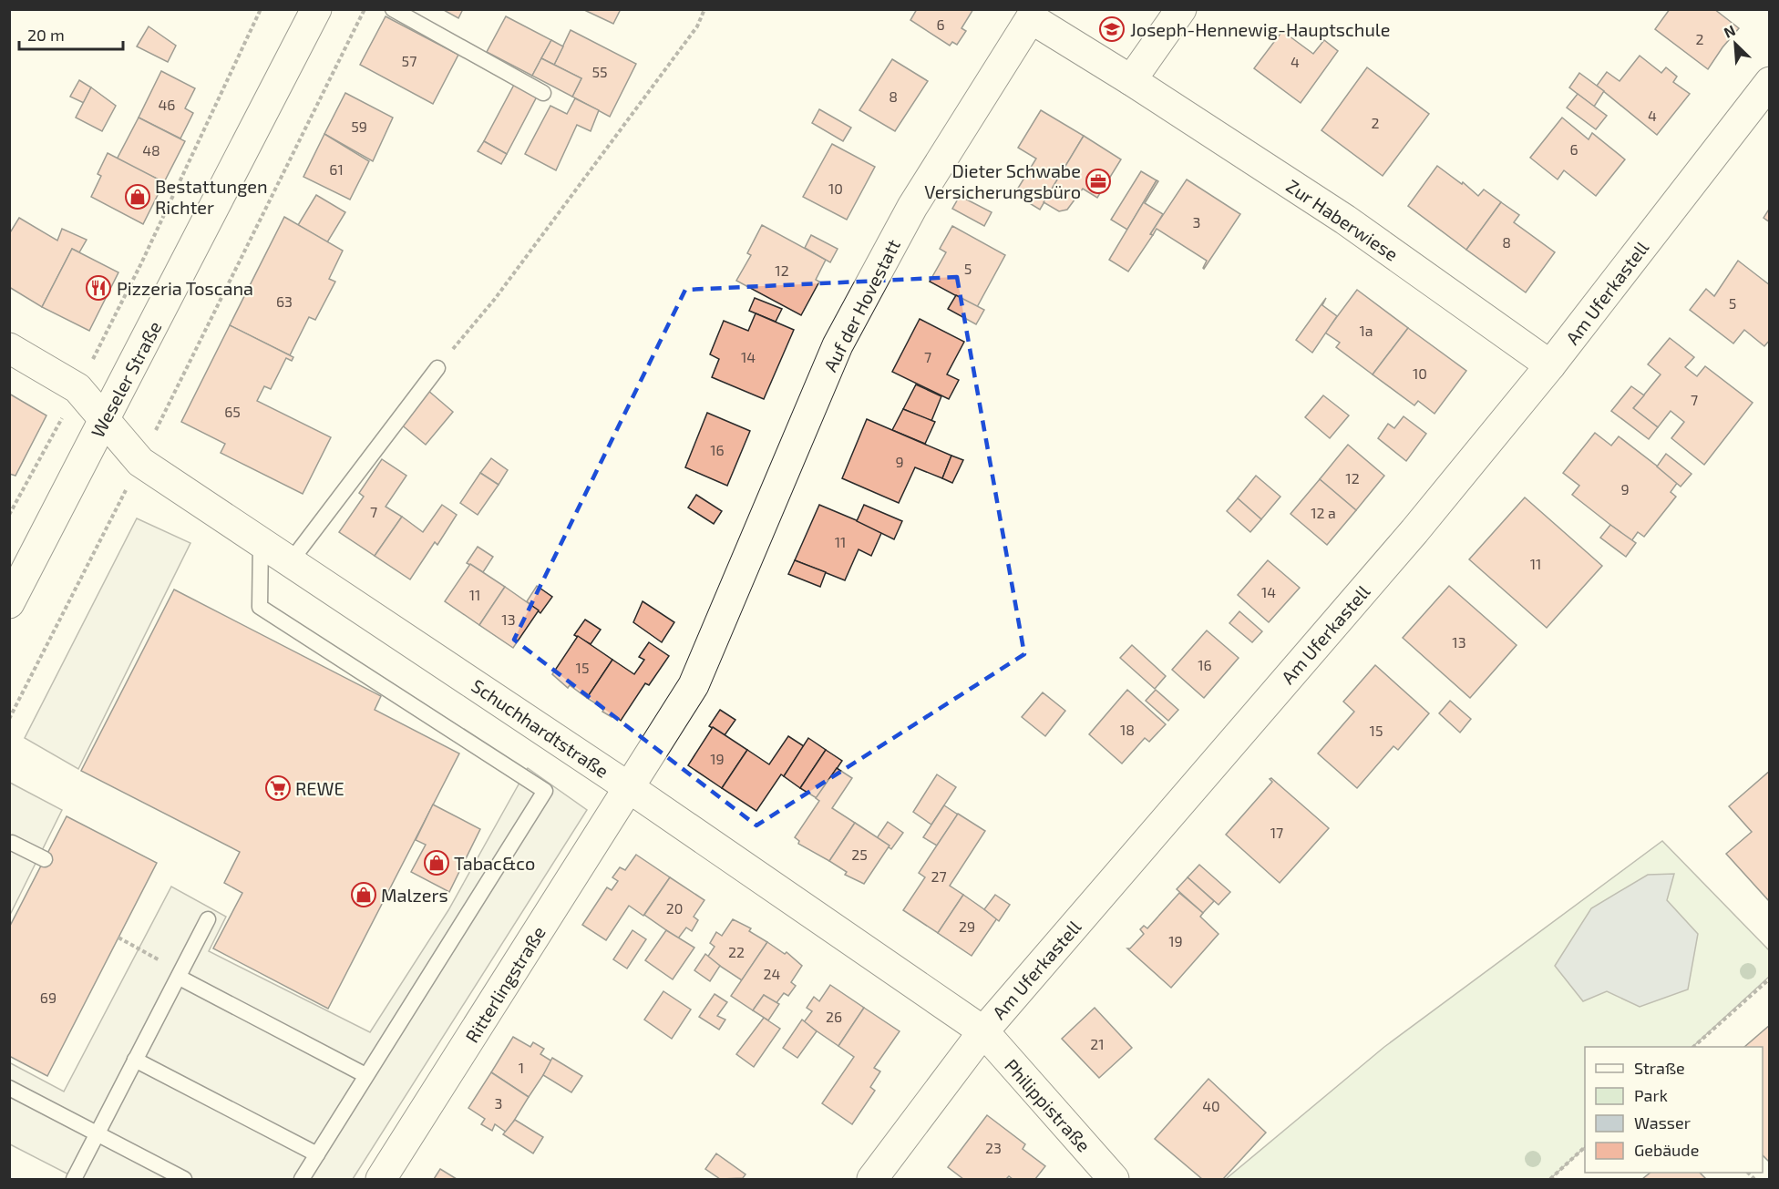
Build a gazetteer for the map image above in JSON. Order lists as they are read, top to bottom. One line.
{"streets":{"street":["Zur Haberwiese","Am Uferkastell","Auf der Hovestatt","Weseler Straße","Schuchhardtstraße","Ritterlingstraße","Philippistraße"]},"crossings":[["Zur Haberwiese","Am Uferkastell"],["Zur Haberwiese","Auf der Hovestatt"],["Am Uferkastell","Schuchhardtstraße"],["Am Uferkastell","Philippistraße"],["Auf der Hovestatt","Schuchhardtstraße"],["Auf der Hovestatt","Ritterlingstraße"],["Weseler Straße","Schuchhardtstraße"],["Schuchhardtstraße","Ritterlingstraße"],["Schuchhardtstraße","Philippistraße"]],"places":{"school or university":["Joseph-Hennewig-Hauptschule"],"office":["Dieter Schwabe Versicherungsbüro"],"shop":["Bestattungen Richter","Tabac&co","Malzers"],"restaurant":["Pizzeria Toscana"],"supermarket":["REWE"]},"house_numbers":["6","2","57","4","55","8","46","4","2","59","6","48","61","10","3","8","5","12","63","5","1a","14","7","10","7","65","16","9","12","9","7","12 a","11","11","14","11","13","13","16","15","18","15","19","17","25","27","20","29","19","22","24","69","26","21","1","3","40","23"],"legend":["Straße","Park","Wasser","Gebäude"],"scale_bar":"20 m","north":"top left"}
